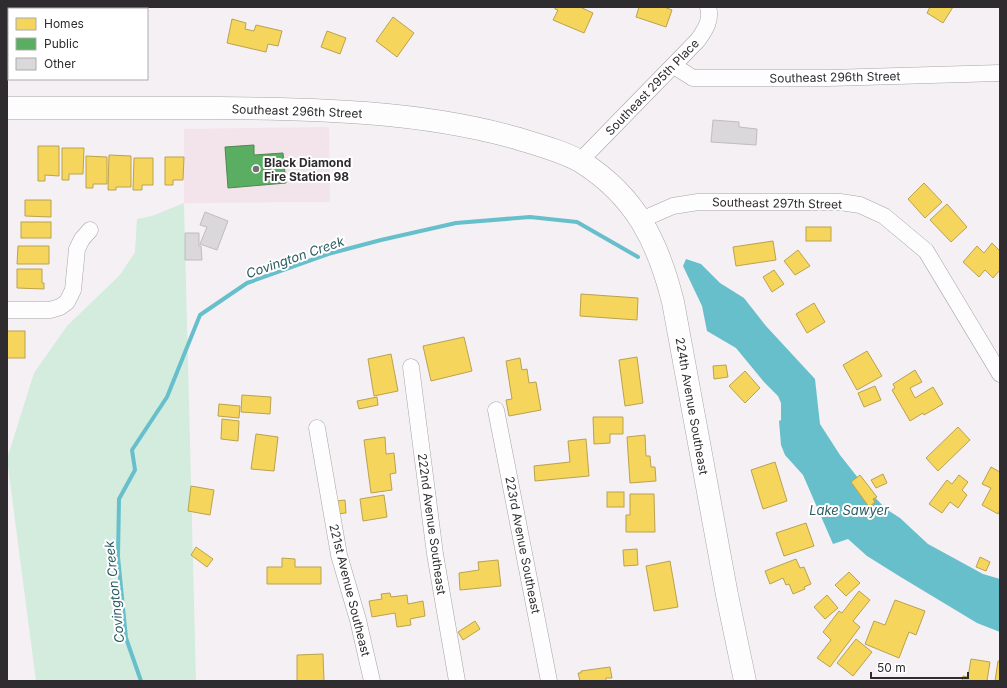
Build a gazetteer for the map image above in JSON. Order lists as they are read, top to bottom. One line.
{"streets":{"street":["Southeast 296th Street","Southeast 295th Place","Southeast 297th Street","224th Avenue Southeast","222nd Avenue Southeast","223rd Avenue Southeast","221st Avenue Southeast"]},"crossings":[["Southeast 296th Street","Southeast 295th Place"],["Southeast 296th Street","224th Avenue Southeast"],["Southeast 295th Place","224th Avenue Southeast"],["Southeast 297th Street","224th Avenue Southeast"]],"water":["Covington Creek","Lake Sawyer"],"places":["Black Diamond Fire Station 98"],"legend":["Homes","Public","Other"],"scale_bar":"50 m"}
